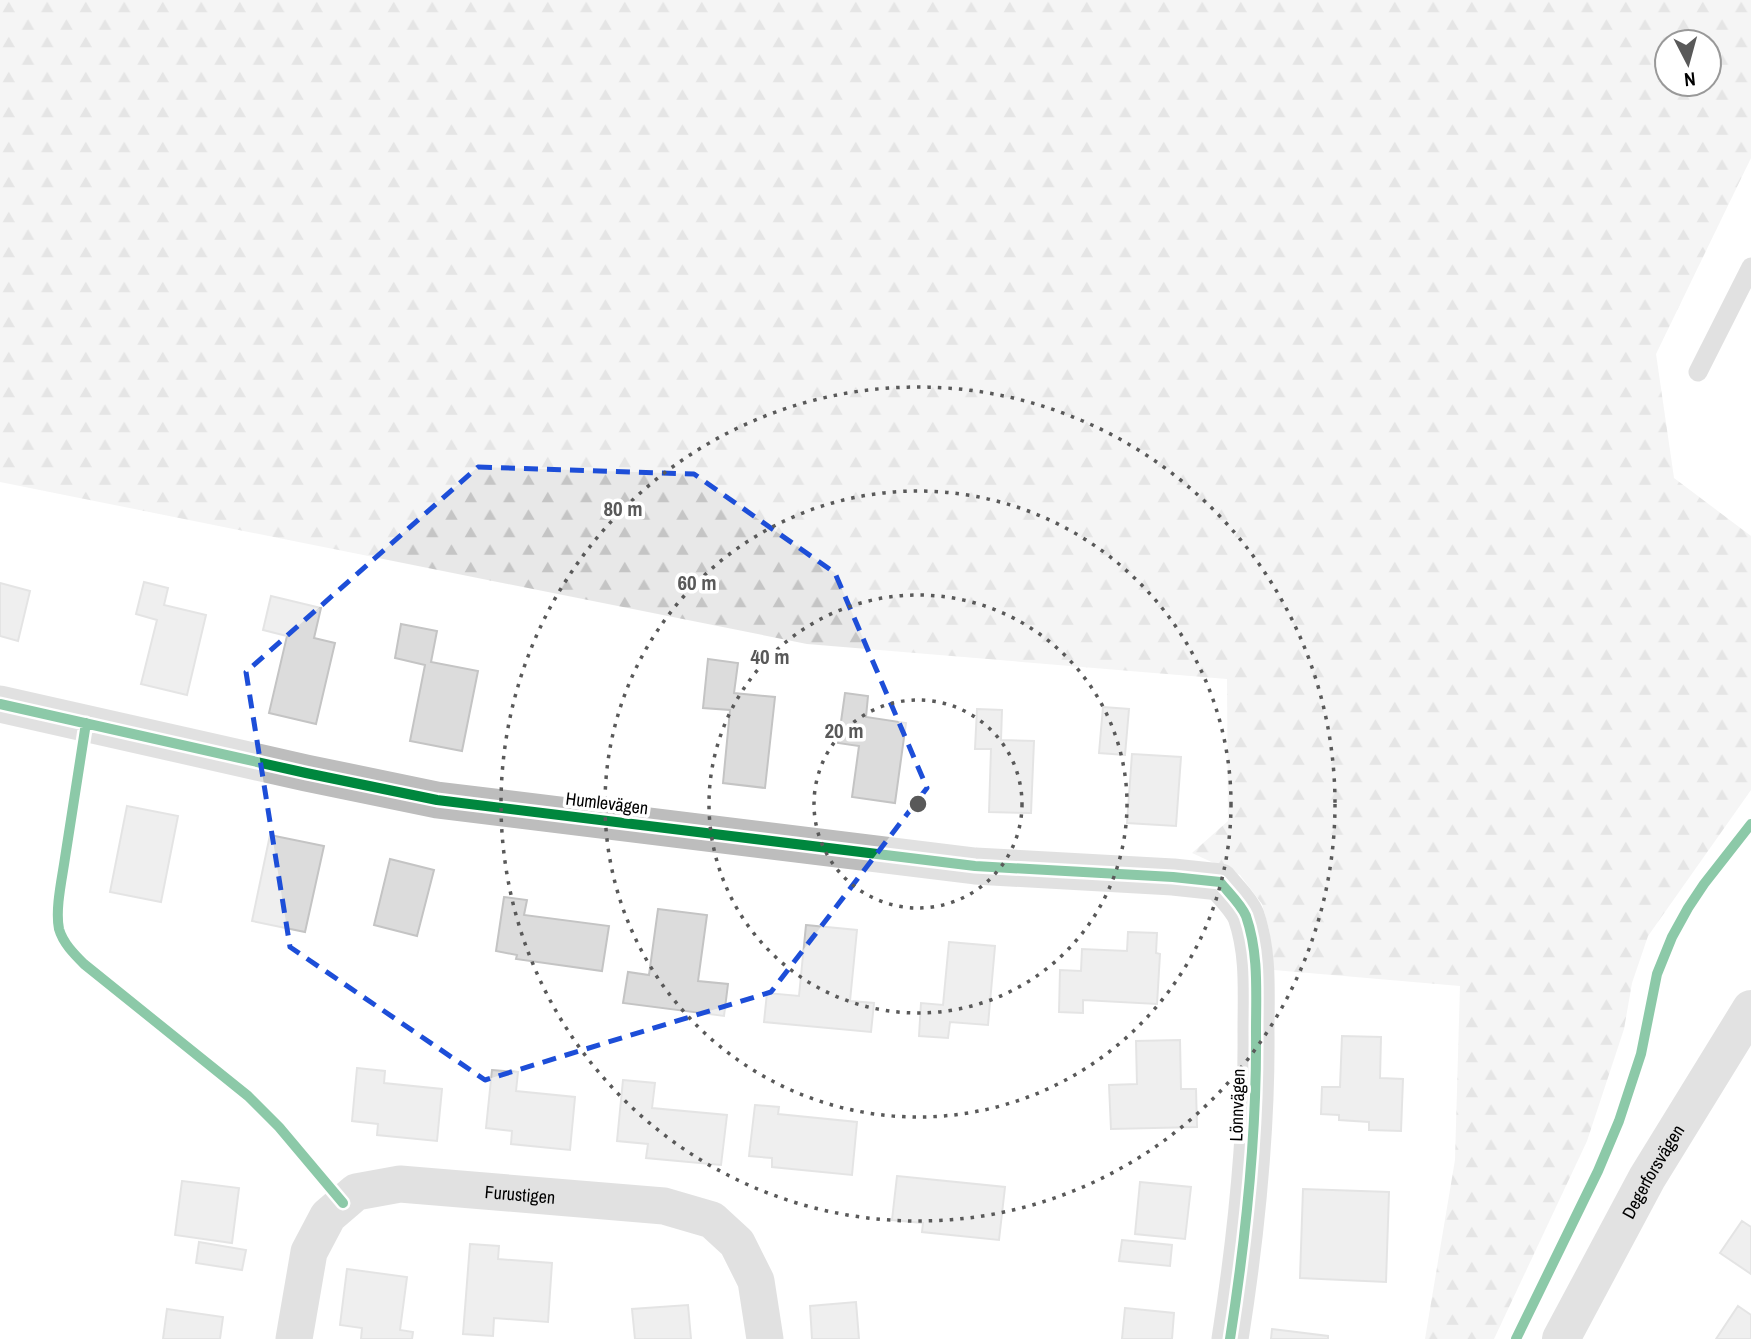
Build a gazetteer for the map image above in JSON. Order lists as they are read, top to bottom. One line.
{"streets":{"main road":["Degerforsvägen"],"street":["Humlevägen","Lönnvägen","Furustigen"]},"crossings":[["Humlevägen","Lönnvägen"]],"north":"bottom","rings":["80 m","60 m","40 m","20 m"]}
